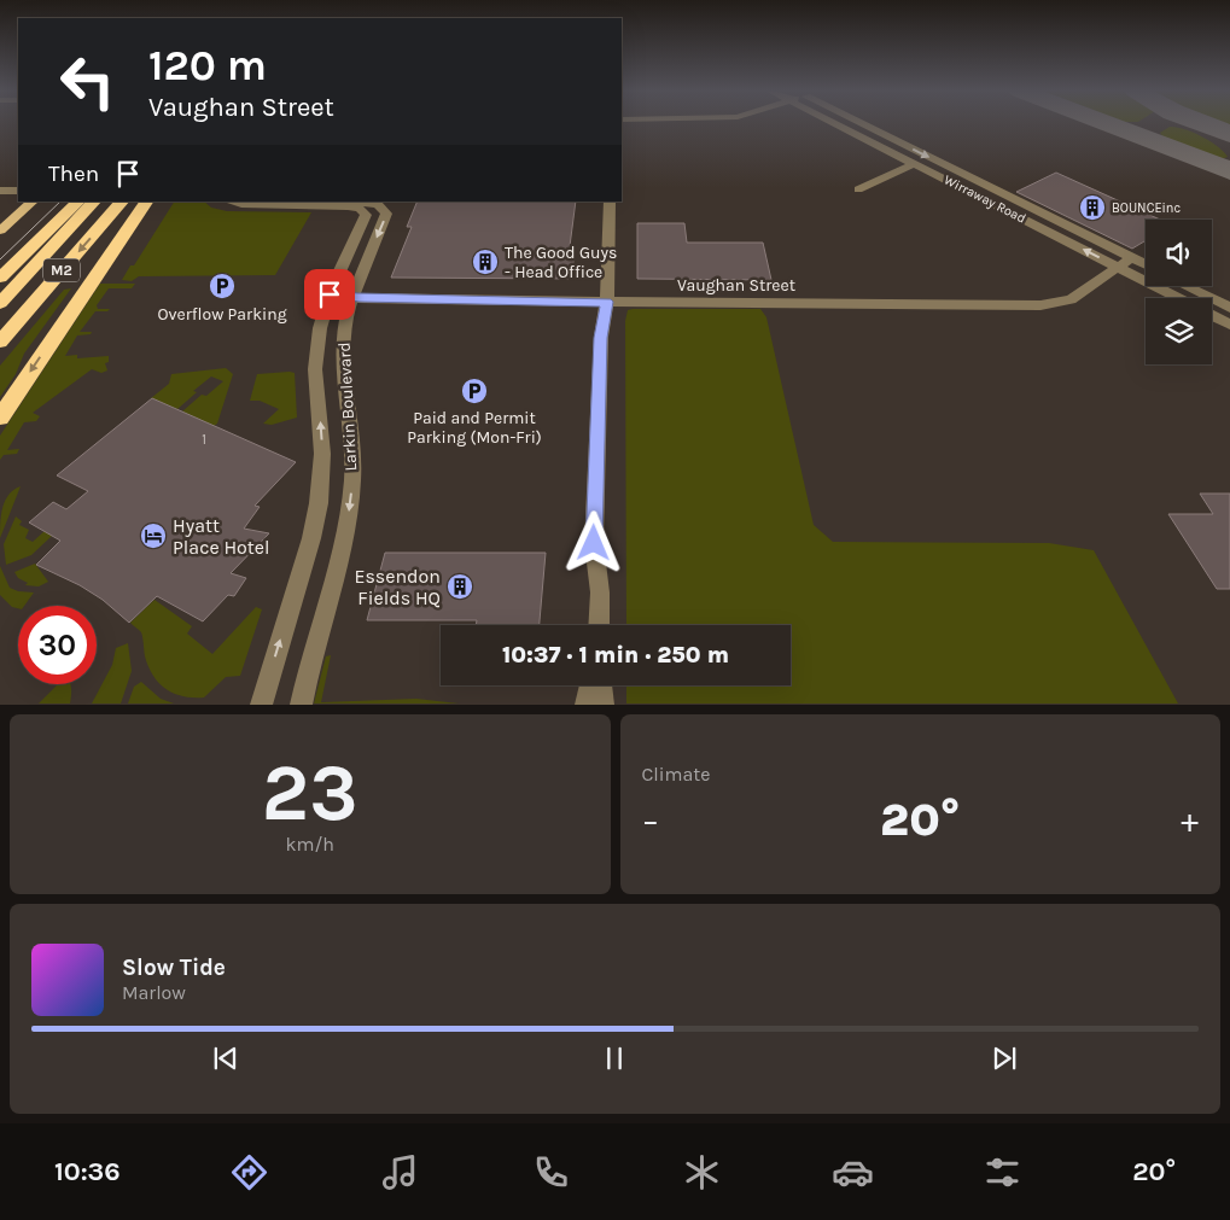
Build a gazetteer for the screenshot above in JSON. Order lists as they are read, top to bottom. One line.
{"streets":{"highway":["M2"],"street":["Wirraway Road","Vaughan Street","Larkin Boulevard"]},"crossings":[["Wirraway Road","Vaughan Street"],["Vaughan Street","Larkin Boulevard"]],"places":{"building":["BOUNCEinc","The Good Guys - Head Office","Essendon Fields HQ"],"parking":["Overflow Parking","Paid and Permit Parking (Mon-Fri)"],"hotel":["Hyatt Place Hotel"]},"house_numbers":["1"],"page":{"turn":["120 m","Vaughan Street"],"then":"Then","limit":"30","trip":"10:37 · 1 min · 250 m","tile":[["23","km/h"],"Climate"],"heat":["−","20°","+"],"song":["Slow Tide","Marlow"],"tabs":["10:36","20°"]}}
